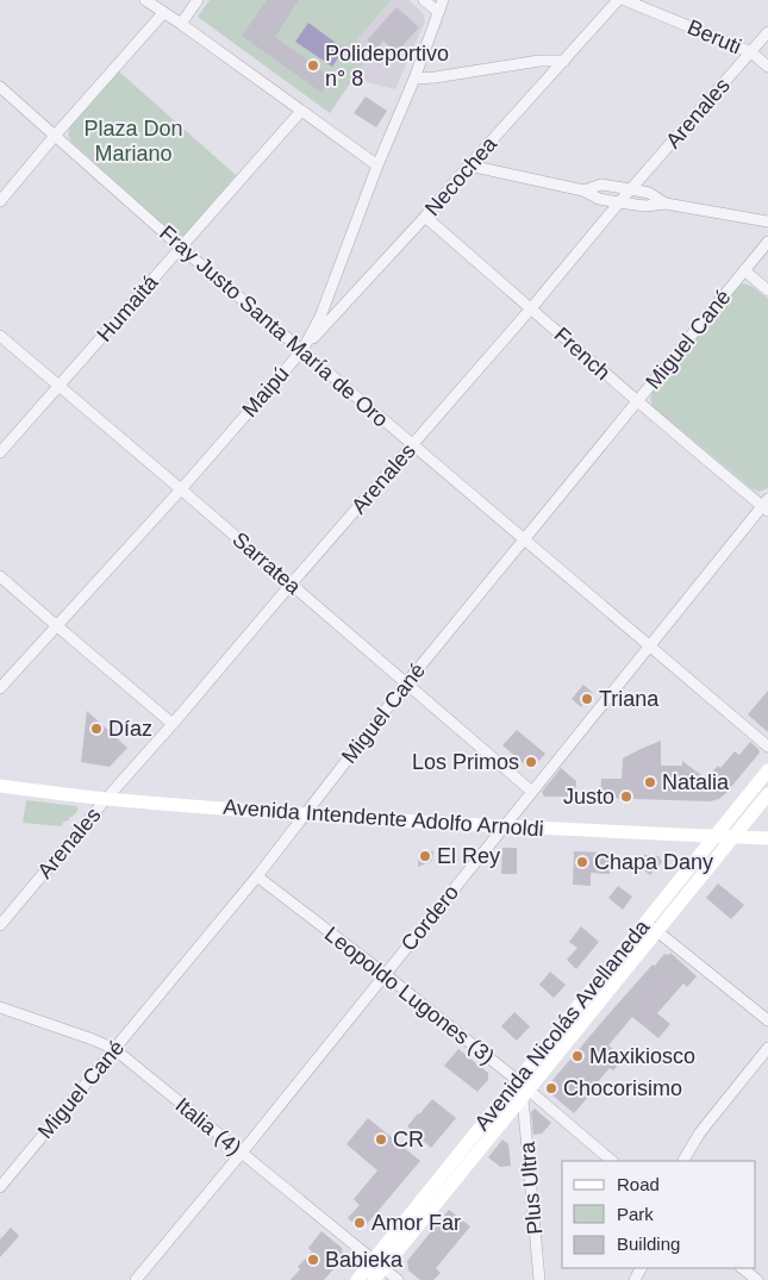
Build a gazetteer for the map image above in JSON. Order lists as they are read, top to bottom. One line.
{"streets":{"main road":["Avenida Intendente Adolfo Arnoldi","Avenida Nicolás Avellaneda"],"street":["Beruti","Arenales","Necochea","Humaitá","Fray Justo Santa María de Oro","Miguel Cané","French","Maipú","Sarratea","Cordero","Leopoldo Lugones (3)","Italia (4)","Plus Ultra"]},"crossings":[["Beruti","Arenales"],["Arenales","Fray Justo Santa María de Oro"],["Arenales","French"],["Arenales","Sarratea"],["Arenales","Avenida Intendente Adolfo Arnoldi"],["Necochea","Fray Justo Santa María de Oro"],["Necochea","French"],["Necochea","Maipú"],["Humaitá","Fray Justo Santa María de Oro"],["Humaitá","Sarratea"],["Fray Justo Santa María de Oro","Miguel Cané"],["Fray Justo Santa María de Oro","Maipú"],["Fray Justo Santa María de Oro","Cordero"],["Miguel Cané","French"],["Miguel Cané","Sarratea"],["Miguel Cané","Avenida Intendente Adolfo Arnoldi"],["Miguel Cané","Leopoldo Lugones (3)"],["Miguel Cané","Italia (4)"],["French","Cordero"],["Maipú","Sarratea"],["Sarratea","Cordero"],["Avenida Intendente Adolfo Arnoldi","Cordero"],["Avenida Intendente Adolfo Arnoldi","Avenida Nicolás Avellaneda"],["Cordero","Leopoldo Lugones (3)"],["Cordero","Italia (4)"],["Leopoldo Lugones (3)","Avenida Nicolás Avellaneda"],["Leopoldo Lugones (3)","Plus Ultra"],["Avenida Nicolás Avellaneda","Italia (4)"],["Avenida Nicolás Avellaneda","Plus Ultra"]],"parks":["Plaza Don Mariano"],"places":["Polideportivo n° 8","Triana","Díaz","Los Primos","Natalia","Justo","El Rey","Chapa Dany","Maxikiosco","Chocorisimo","CR","Amor Far","Babieka"],"legend":["Road","Park","Building"]}
